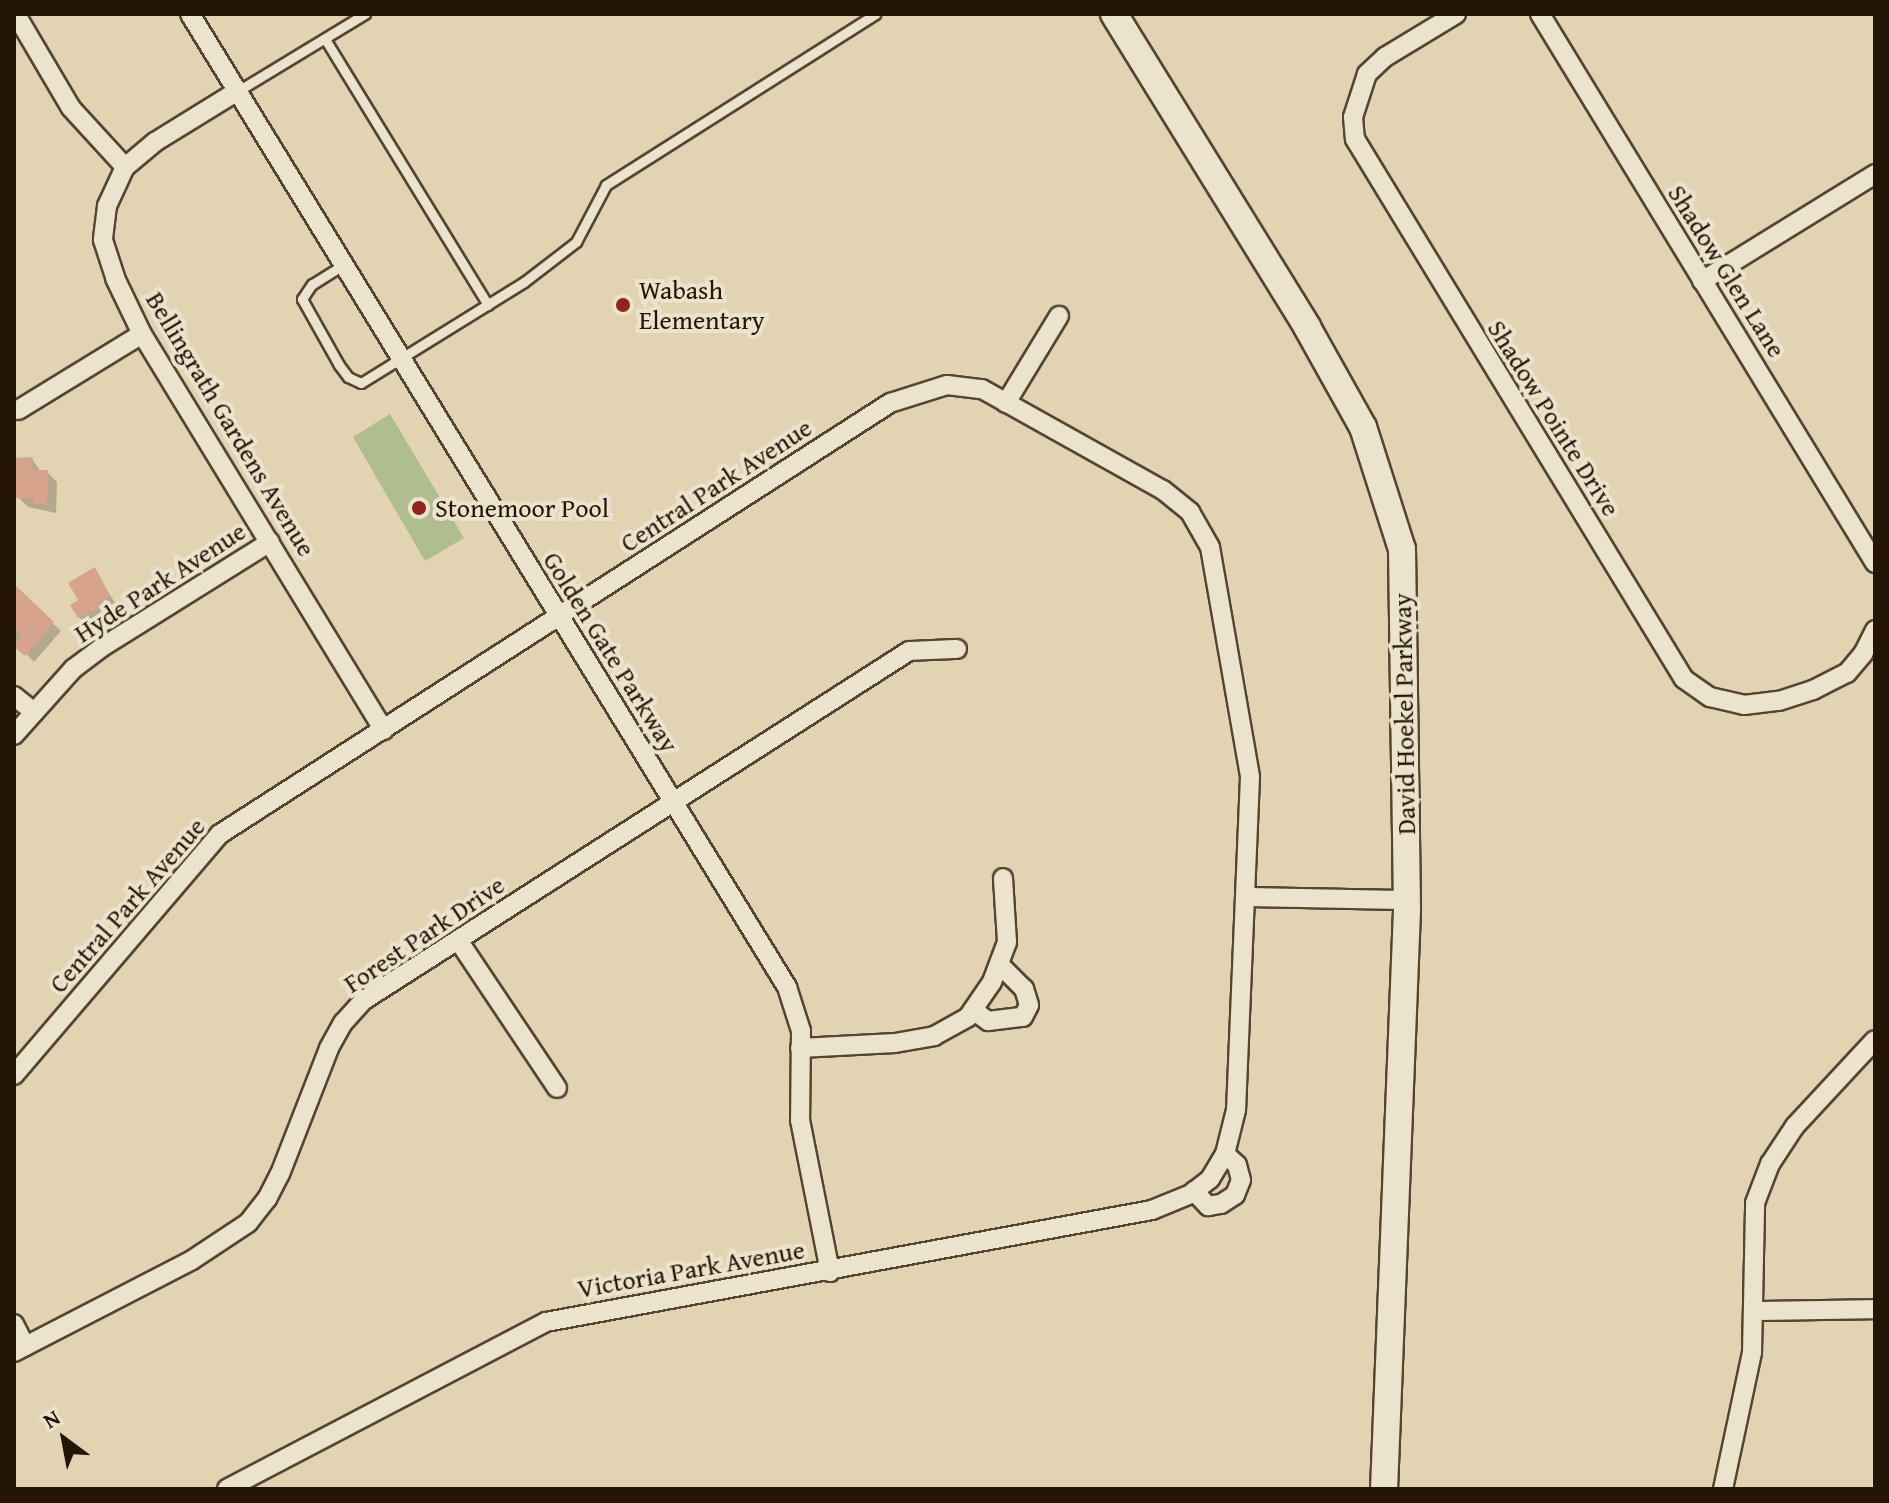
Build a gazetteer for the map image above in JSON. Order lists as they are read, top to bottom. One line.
{"streets":{"main road":["David Hoekel Parkway"],"street":["Shadow Glen Lane","Shadow Pointe Drive","Bellingrath Gardens Avenue","Central Park Avenue","Hyde Park Avenue","Golden Gate Parkway","Forest Park Drive","Victoria Park Avenue"]},"crossings":[["Bellingrath Gardens Avenue","Central Park Avenue"],["Bellingrath Gardens Avenue","Hyde Park Avenue"],["Bellingrath Gardens Avenue","Golden Gate Parkway"],["Central Park Avenue","Golden Gate Parkway"],["Central Park Avenue","Victoria Park Avenue"],["Golden Gate Parkway","Forest Park Drive"],["Golden Gate Parkway","Victoria Park Avenue"]],"places":["Wabash Elementary","Stonemoor Pool"],"north":"top left"}
